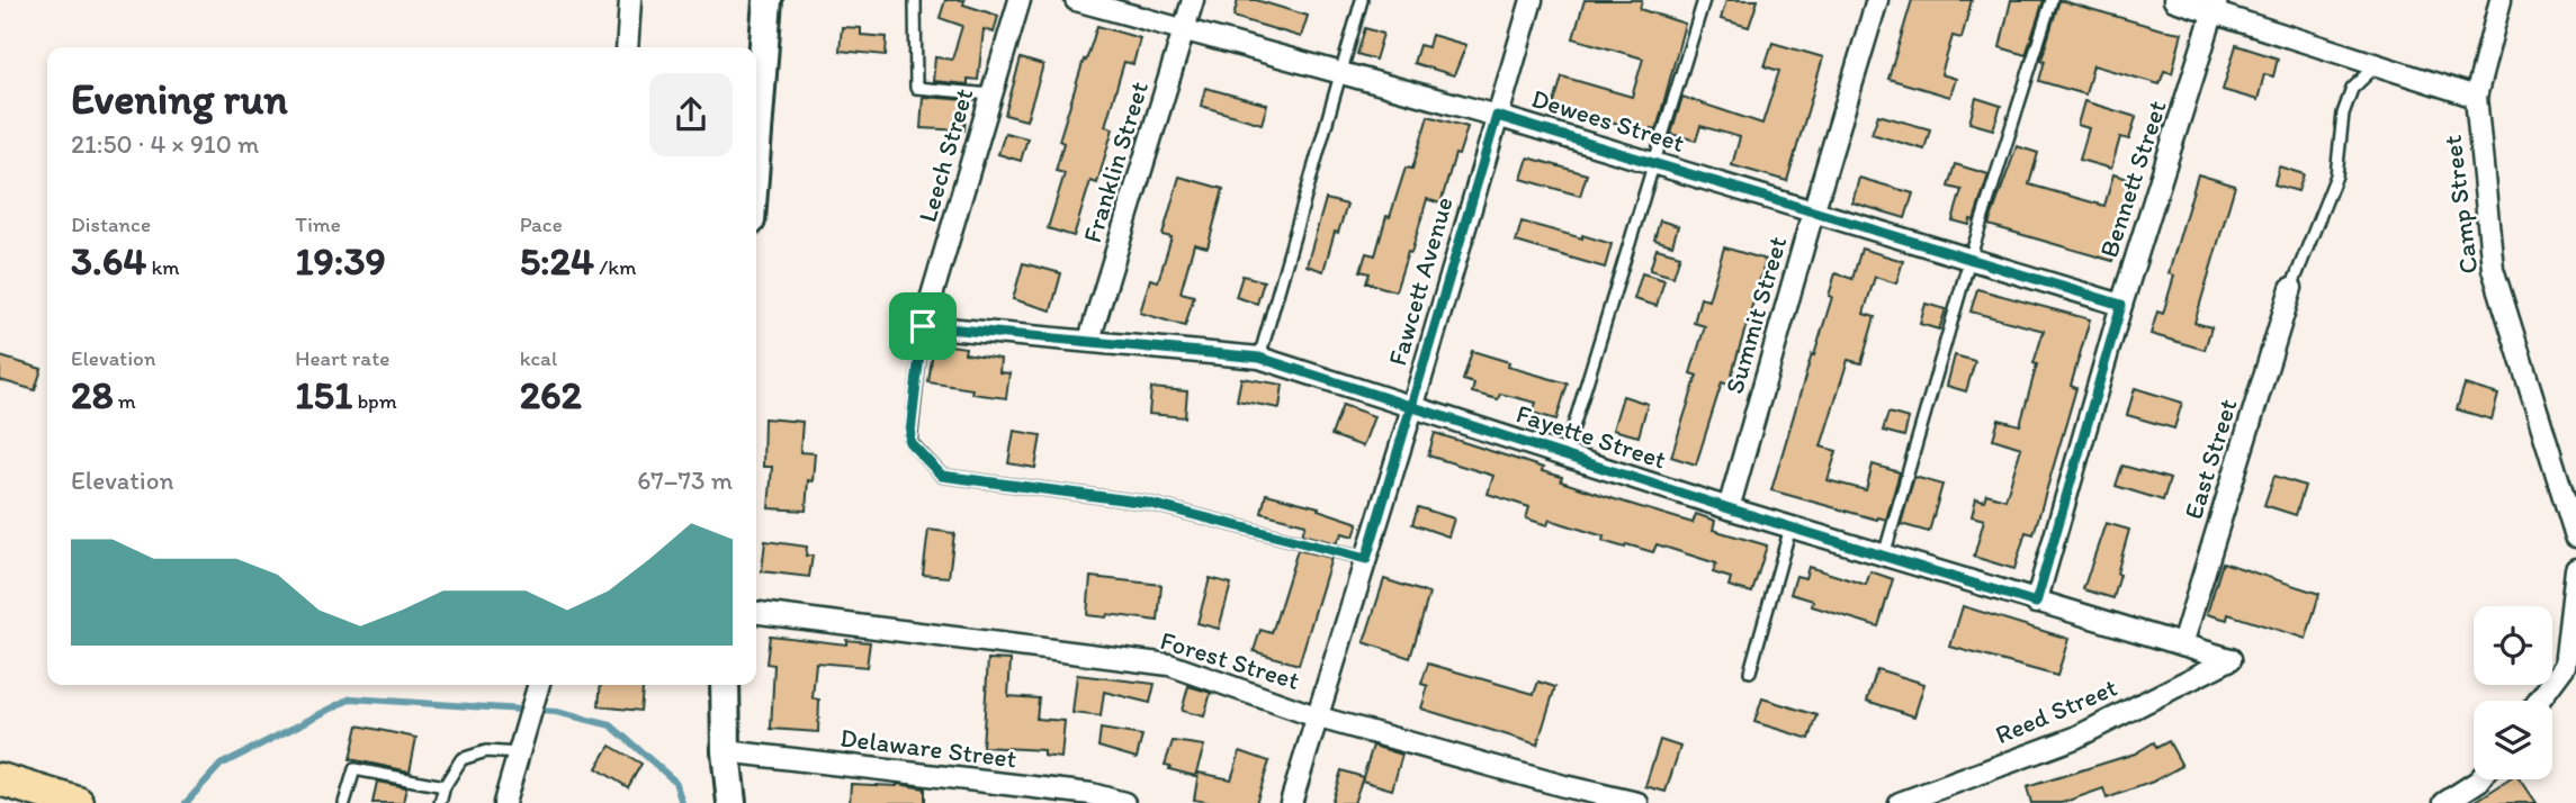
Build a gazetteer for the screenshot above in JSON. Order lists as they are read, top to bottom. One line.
{"streets":{"street":["Dewees Street","Leech Street","Franklin Street","Bennett Street","Camp Street","Fawcett Avenue","Summit Street","Fayette Street","East Street","Forest Street","Reed Street","Delaware Street"]},"crossings":[["Dewees Street","Franklin Street"],["Dewees Street","Bennett Street"],["Dewees Street","Fawcett Avenue"],["Dewees Street","Summit Street"],["Leech Street","Fayette Street"],["Franklin Street","Fayette Street"],["Bennett Street","Fayette Street"],["Fawcett Avenue","Fayette Street"],["Fawcett Avenue","Forest Street"],["Summit Street","Fayette Street"],["Fayette Street","East Street"],["Fayette Street","Reed Street"]],"page":{"heading":["Evening run","21:50 · 4 × 910 m"],"stats":[["Distance","3.64 km"],["Time","19:39"],["Pace","5:24 /km"],["Elevation","28 m"],["Heart rate","151 bpm"],["kcal","262"]],"chart":["Elevation","67–73 m"]}}
